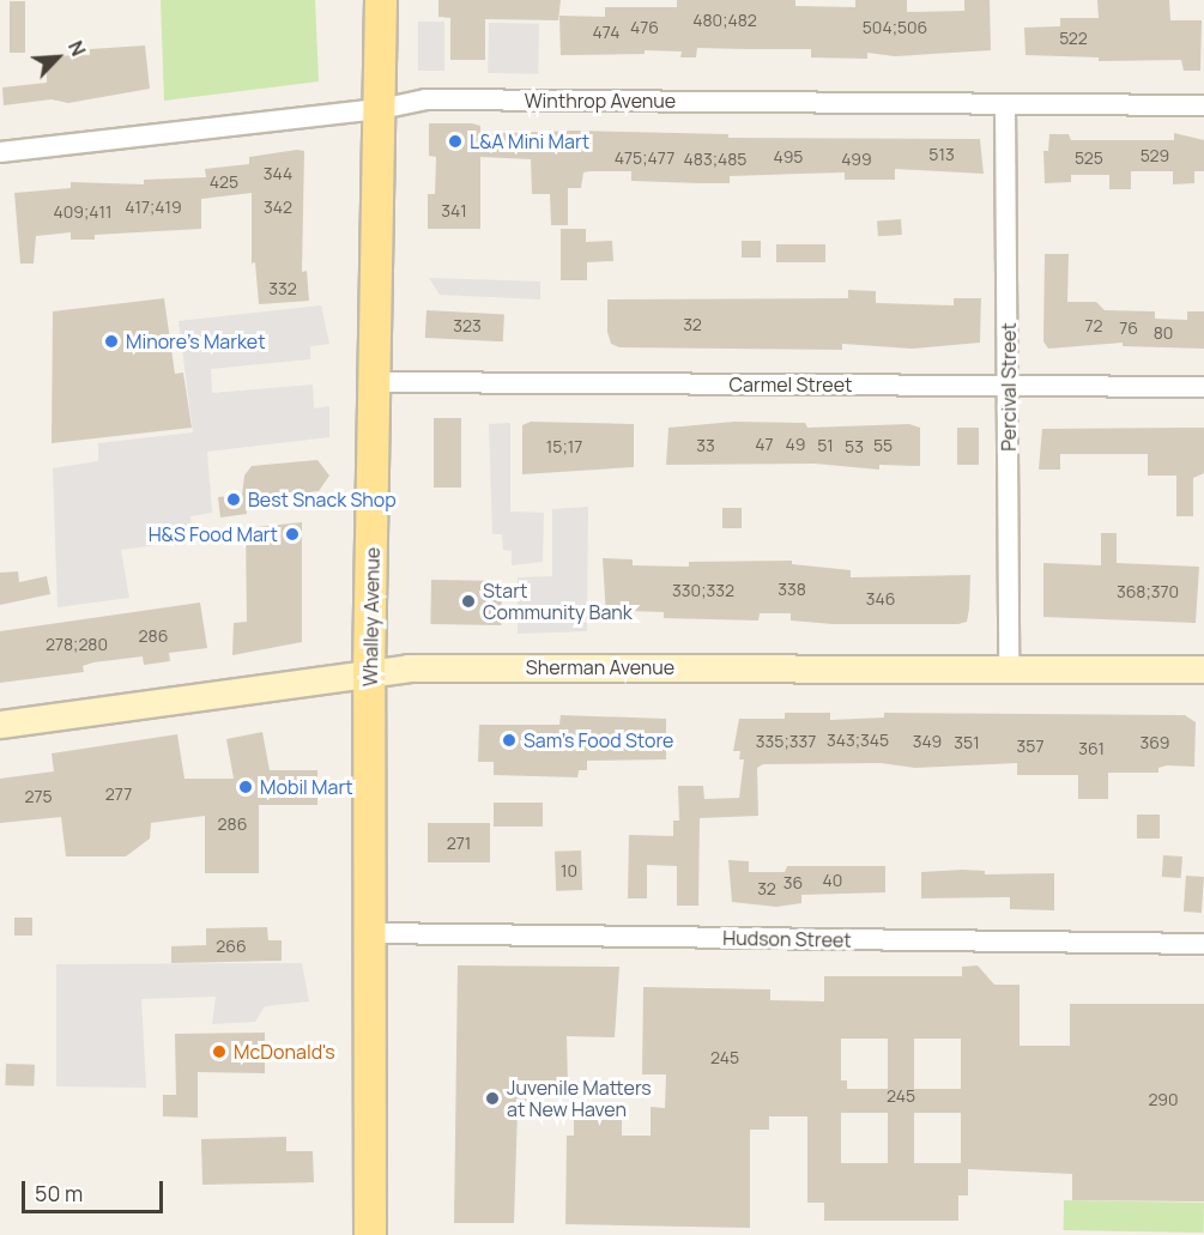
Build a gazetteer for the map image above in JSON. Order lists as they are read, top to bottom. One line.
{"streets":{"main road":["Whalley Avenue","Sherman Avenue"],"street":["Winthrop Avenue","Carmel Street","Percival Street","Hudson Street"]},"crossings":[["Winthrop Avenue","Percival Street"],["Winthrop Avenue","Whalley Avenue"],["Carmel Street","Percival Street"],["Carmel Street","Whalley Avenue"],["Percival Street","Sherman Avenue"],["Whalley Avenue","Sherman Avenue"],["Whalley Avenue","Hudson Street"]],"places":["L&A Mini Mart","Minore's Market","Best Snack Shop","H&S Food Mart","Start Community Bank","Sam's Food Store","Mobil Mart","McDonald's","Juvenile Matters at New Haven"],"house_numbers":["480;482","476","504;506","474","522","513","529","495","475;477","525","483;485","499","344","425","417;419","342","341","409;411","332","32","323","72","76","80","47","49","33","51","55","15;17","53","338","330;332","368;370","346","286","278;280","343;345","335;337","349","351","369","357","361","277","275","286","271","10","40","36","32","266","245","245","290"],"scale_bar":"50 m","north":"top right"}
